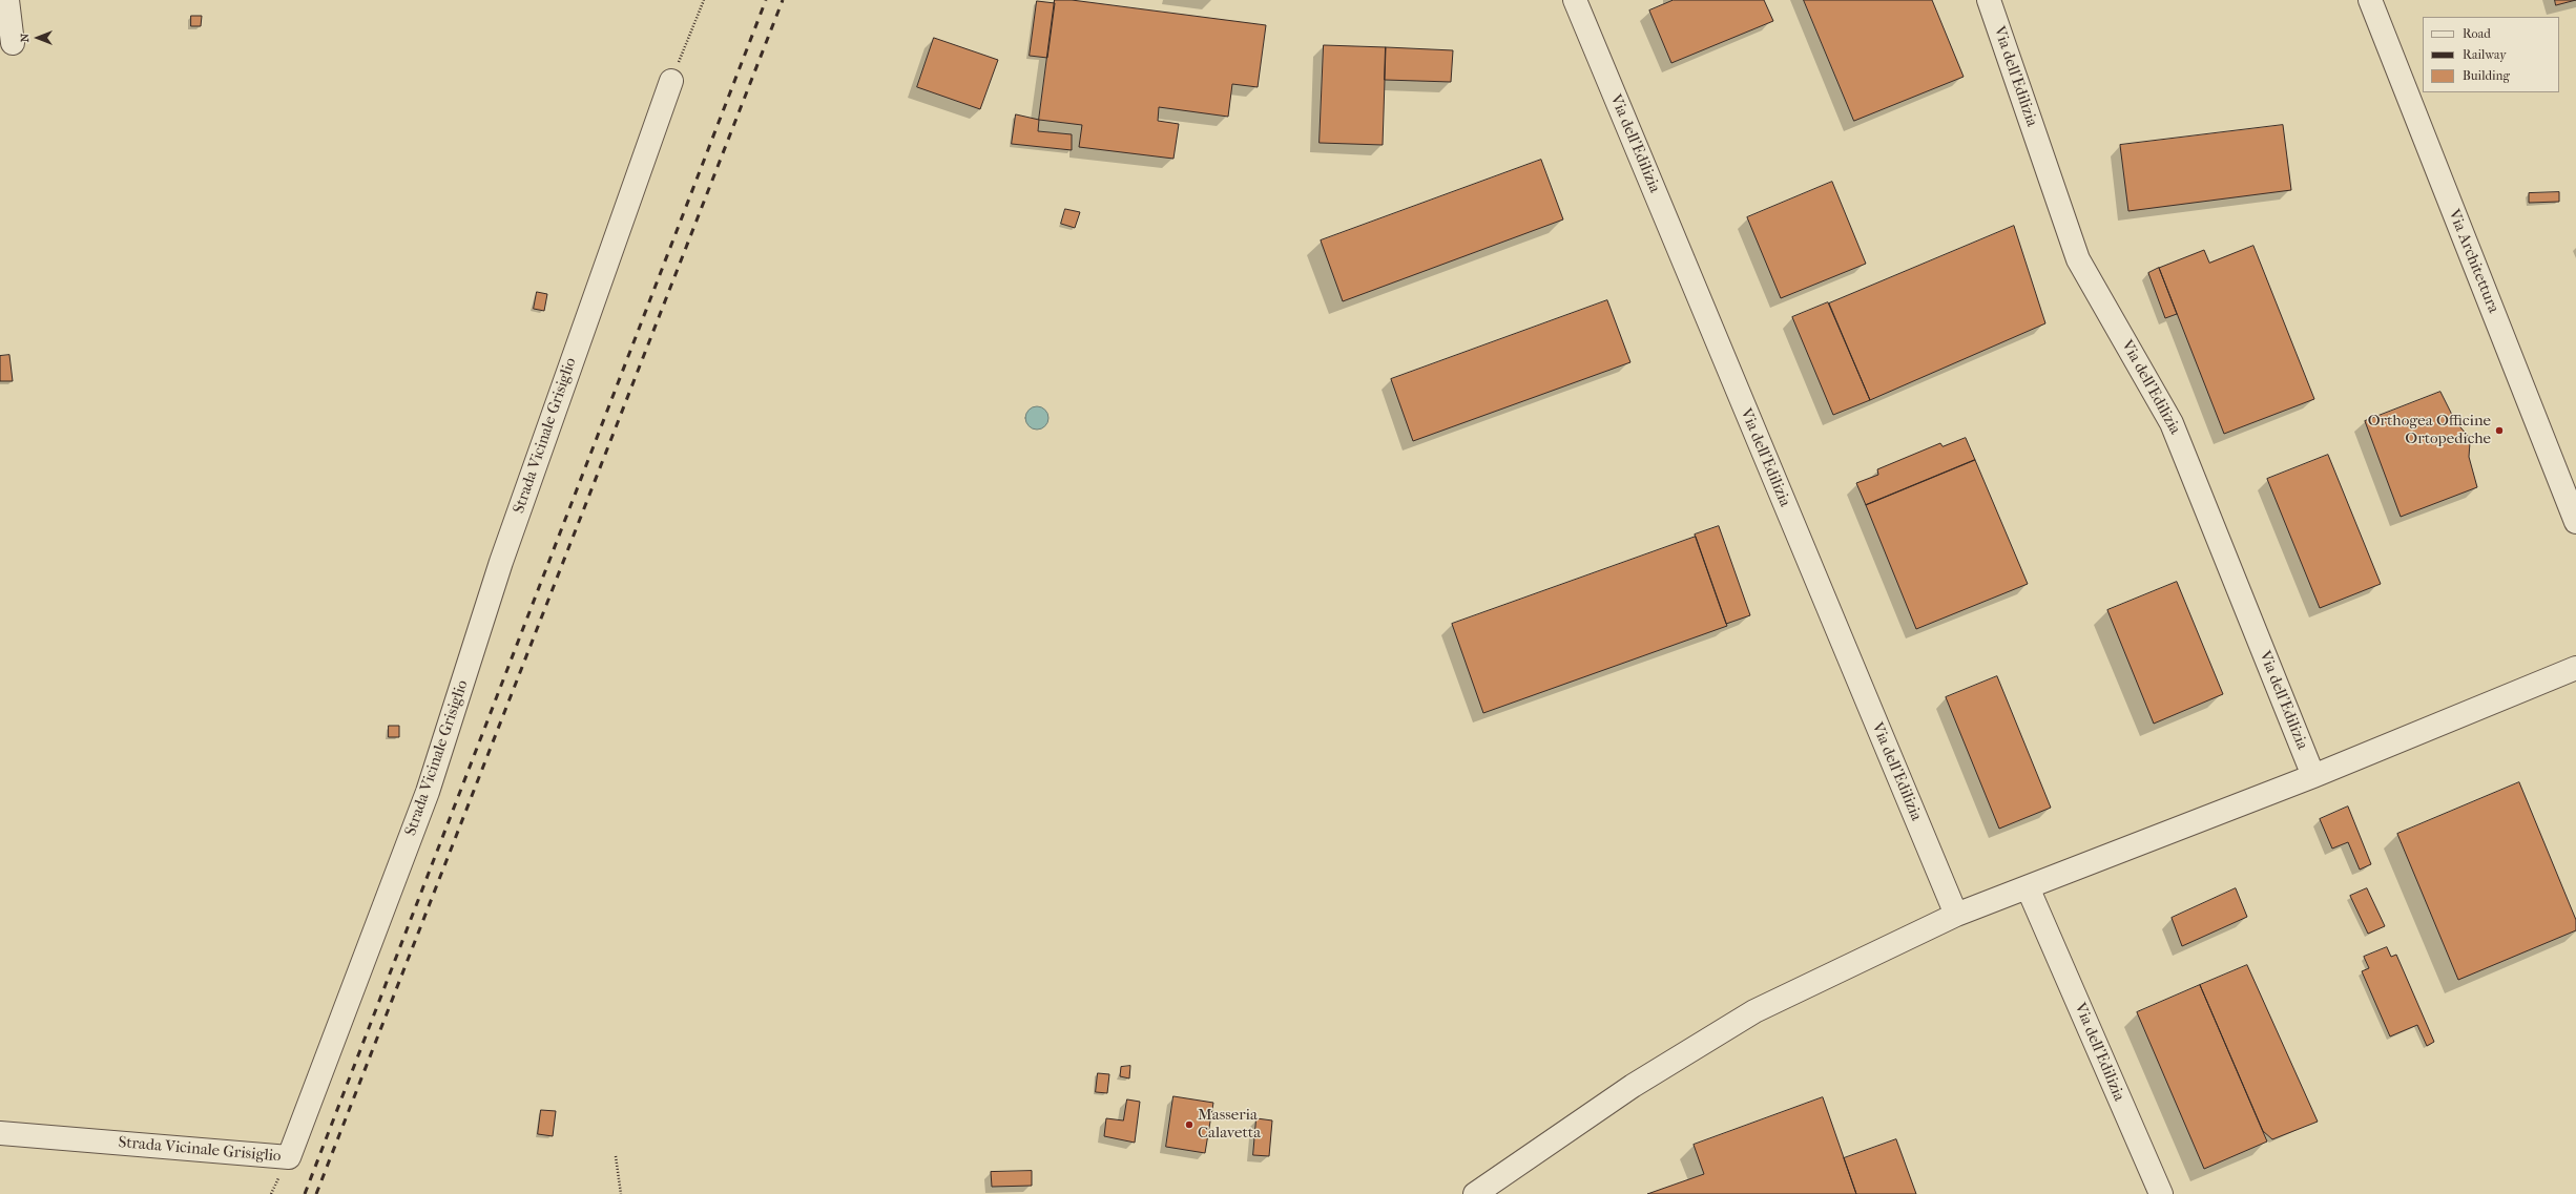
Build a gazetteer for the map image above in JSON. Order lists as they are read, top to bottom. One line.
{"streets":{"street":["Via dell'Edilizia","Via Architettura","Strada Vicinale Grisiglio"]},"places":["Orthogea Officine Ortopediche","Masseria Calavetta"],"legend":["Road","Railway","Building"],"north":"left"}
